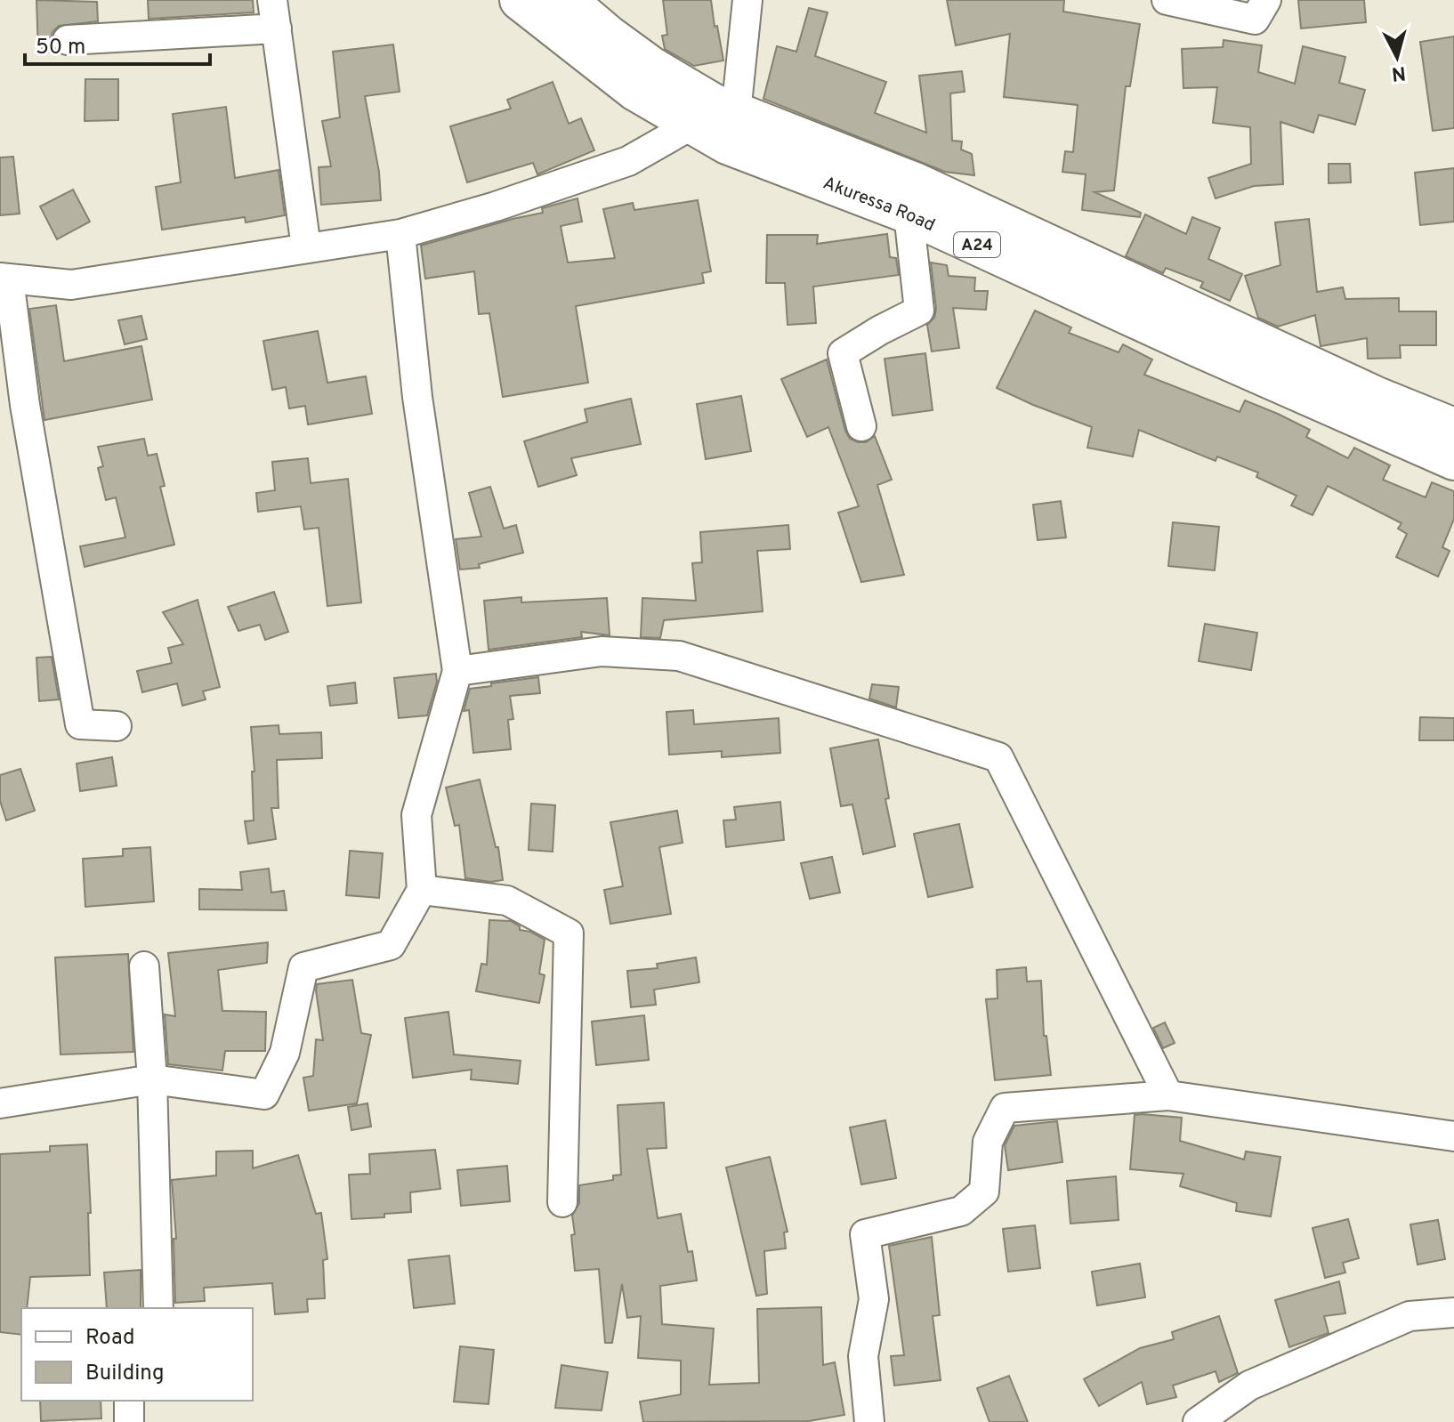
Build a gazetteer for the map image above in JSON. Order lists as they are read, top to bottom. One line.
{"streets":{"highway":["Akuressa Road","A24"]},"legend":["Road","Building"],"scale_bar":"50 m","north":"bottom"}
